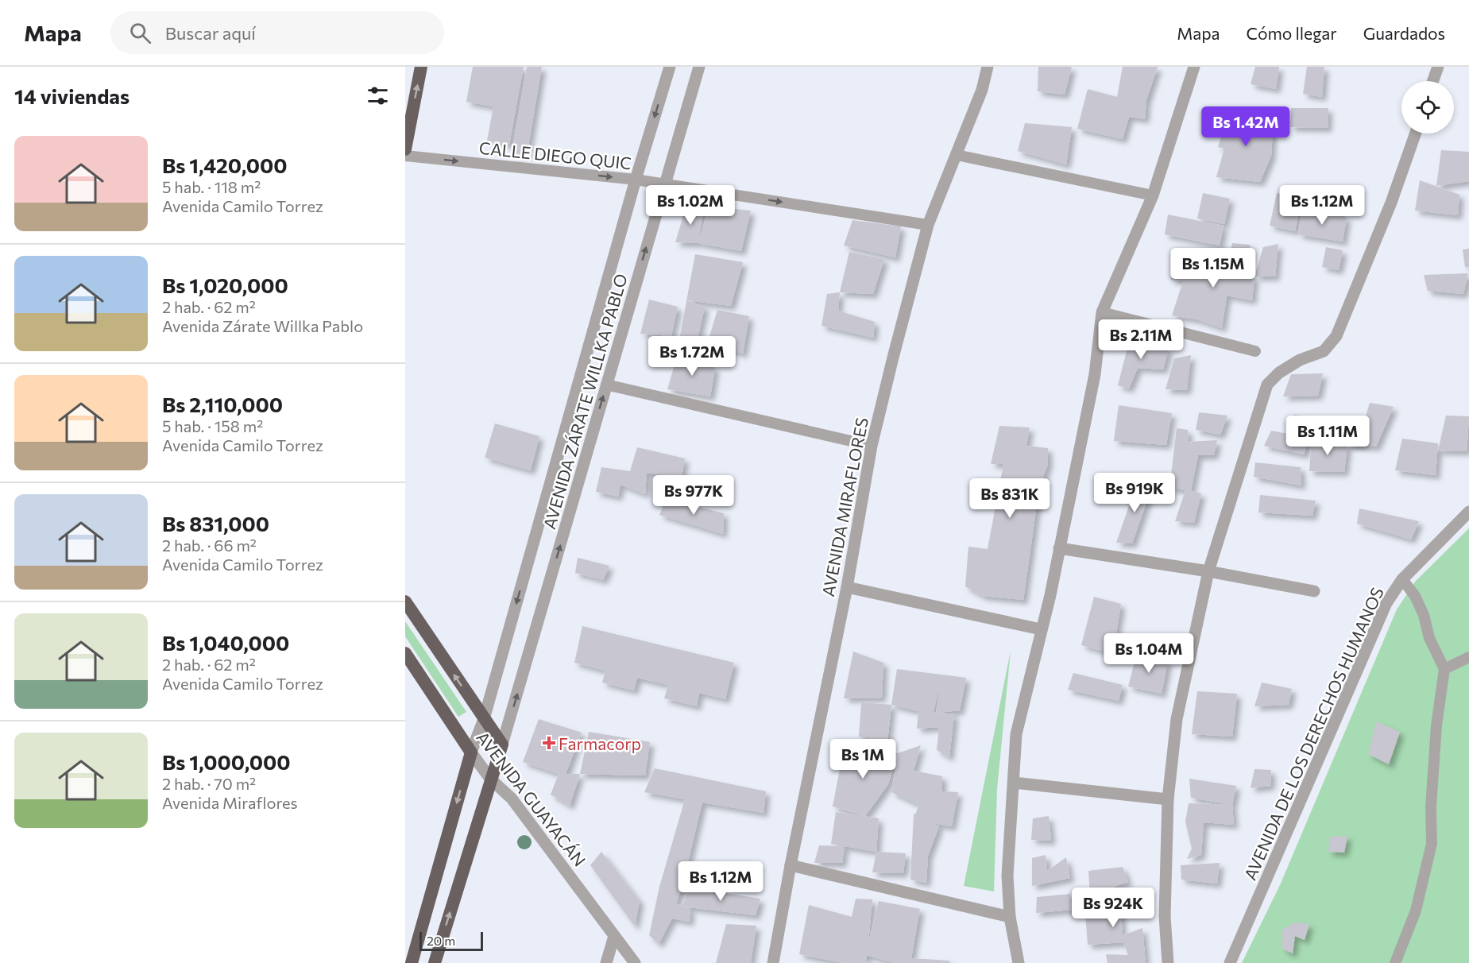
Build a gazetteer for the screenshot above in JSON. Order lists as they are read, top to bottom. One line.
{"streets":{"highway":["AVENIDA GUAYACÁN"],"street":["AVENIDA ZÁRATE WILLKA PABLO","AVENIDA MIRAFLORES","AVENIDA DE LOS DERECHOS HUMANOS"],"lane":["CALLE DIEGO QUIC"]},"crossings":[["CALLE DIEGO QUIC","AVENIDA ZÁRATE WILLKA PABLO"],["CALLE DIEGO QUIC","AVENIDA MIRAFLORES"],["AVENIDA ZÁRATE WILLKA PABLO","AVENIDA GUAYACÁN"]],"one_way":["CALLE DIEGO QUIC"],"places":{"health":["Farmacorp"]},"scale_bar":"20 m","page":{"header":"Mapa","search":"Buscar aquí","nav":["Mapa","Cómo llegar","Guardados"],"heading":"14 viviendas","price":["Bs 1.42M","Bs 1.02M","Bs 1.12M","Bs 1.15M","Bs 2.11M","Bs 1.72M","Bs 1.11M","Bs 919K","Bs 977K","Bs 831K","Bs 1.04M","Bs 1M","Bs 1.12M","Bs 924K"],"list":[{"name":"Bs 1,420,000","note":"5 hab. · 118 m² · Avenida Camilo Torrez"},{"name":"Bs 1,020,000","note":"2 hab. · 62 m² · Avenida Zárate Willka Pablo"},{"name":"Bs 2,110,000","note":"5 hab. · 158 m² · Avenida Camilo Torrez"},{"name":"Bs 831,000","note":"2 hab. · 66 m² · Avenida Camilo Torrez"},{"name":"Bs 1,040,000","note":"2 hab. · 62 m² · Avenida Camilo Torrez"},{"name":"Bs 1,000,000","note":"2 hab. · 70 m² · Avenida Miraflores"}],"scale":"20 m"}}
